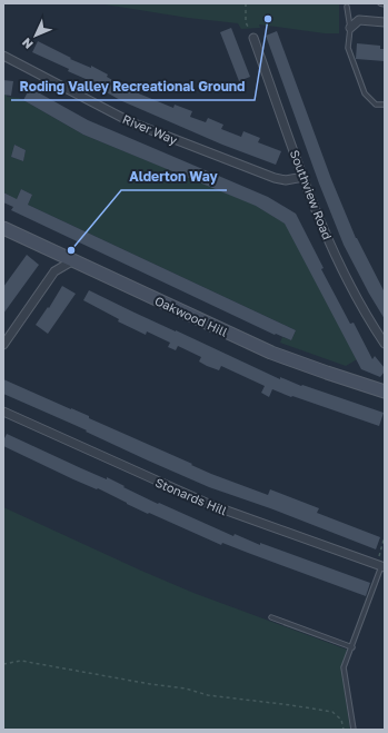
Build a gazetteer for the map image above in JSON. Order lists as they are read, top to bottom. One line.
{"streets":{"street":["River Way","Southview Road","Oakwood Hill","Stonards Hill"]},"crossings":[["River Way","Southview Road"]],"places":["Roding Valley Recreational Ground","Alderton Way"],"north":"bottom left"}
